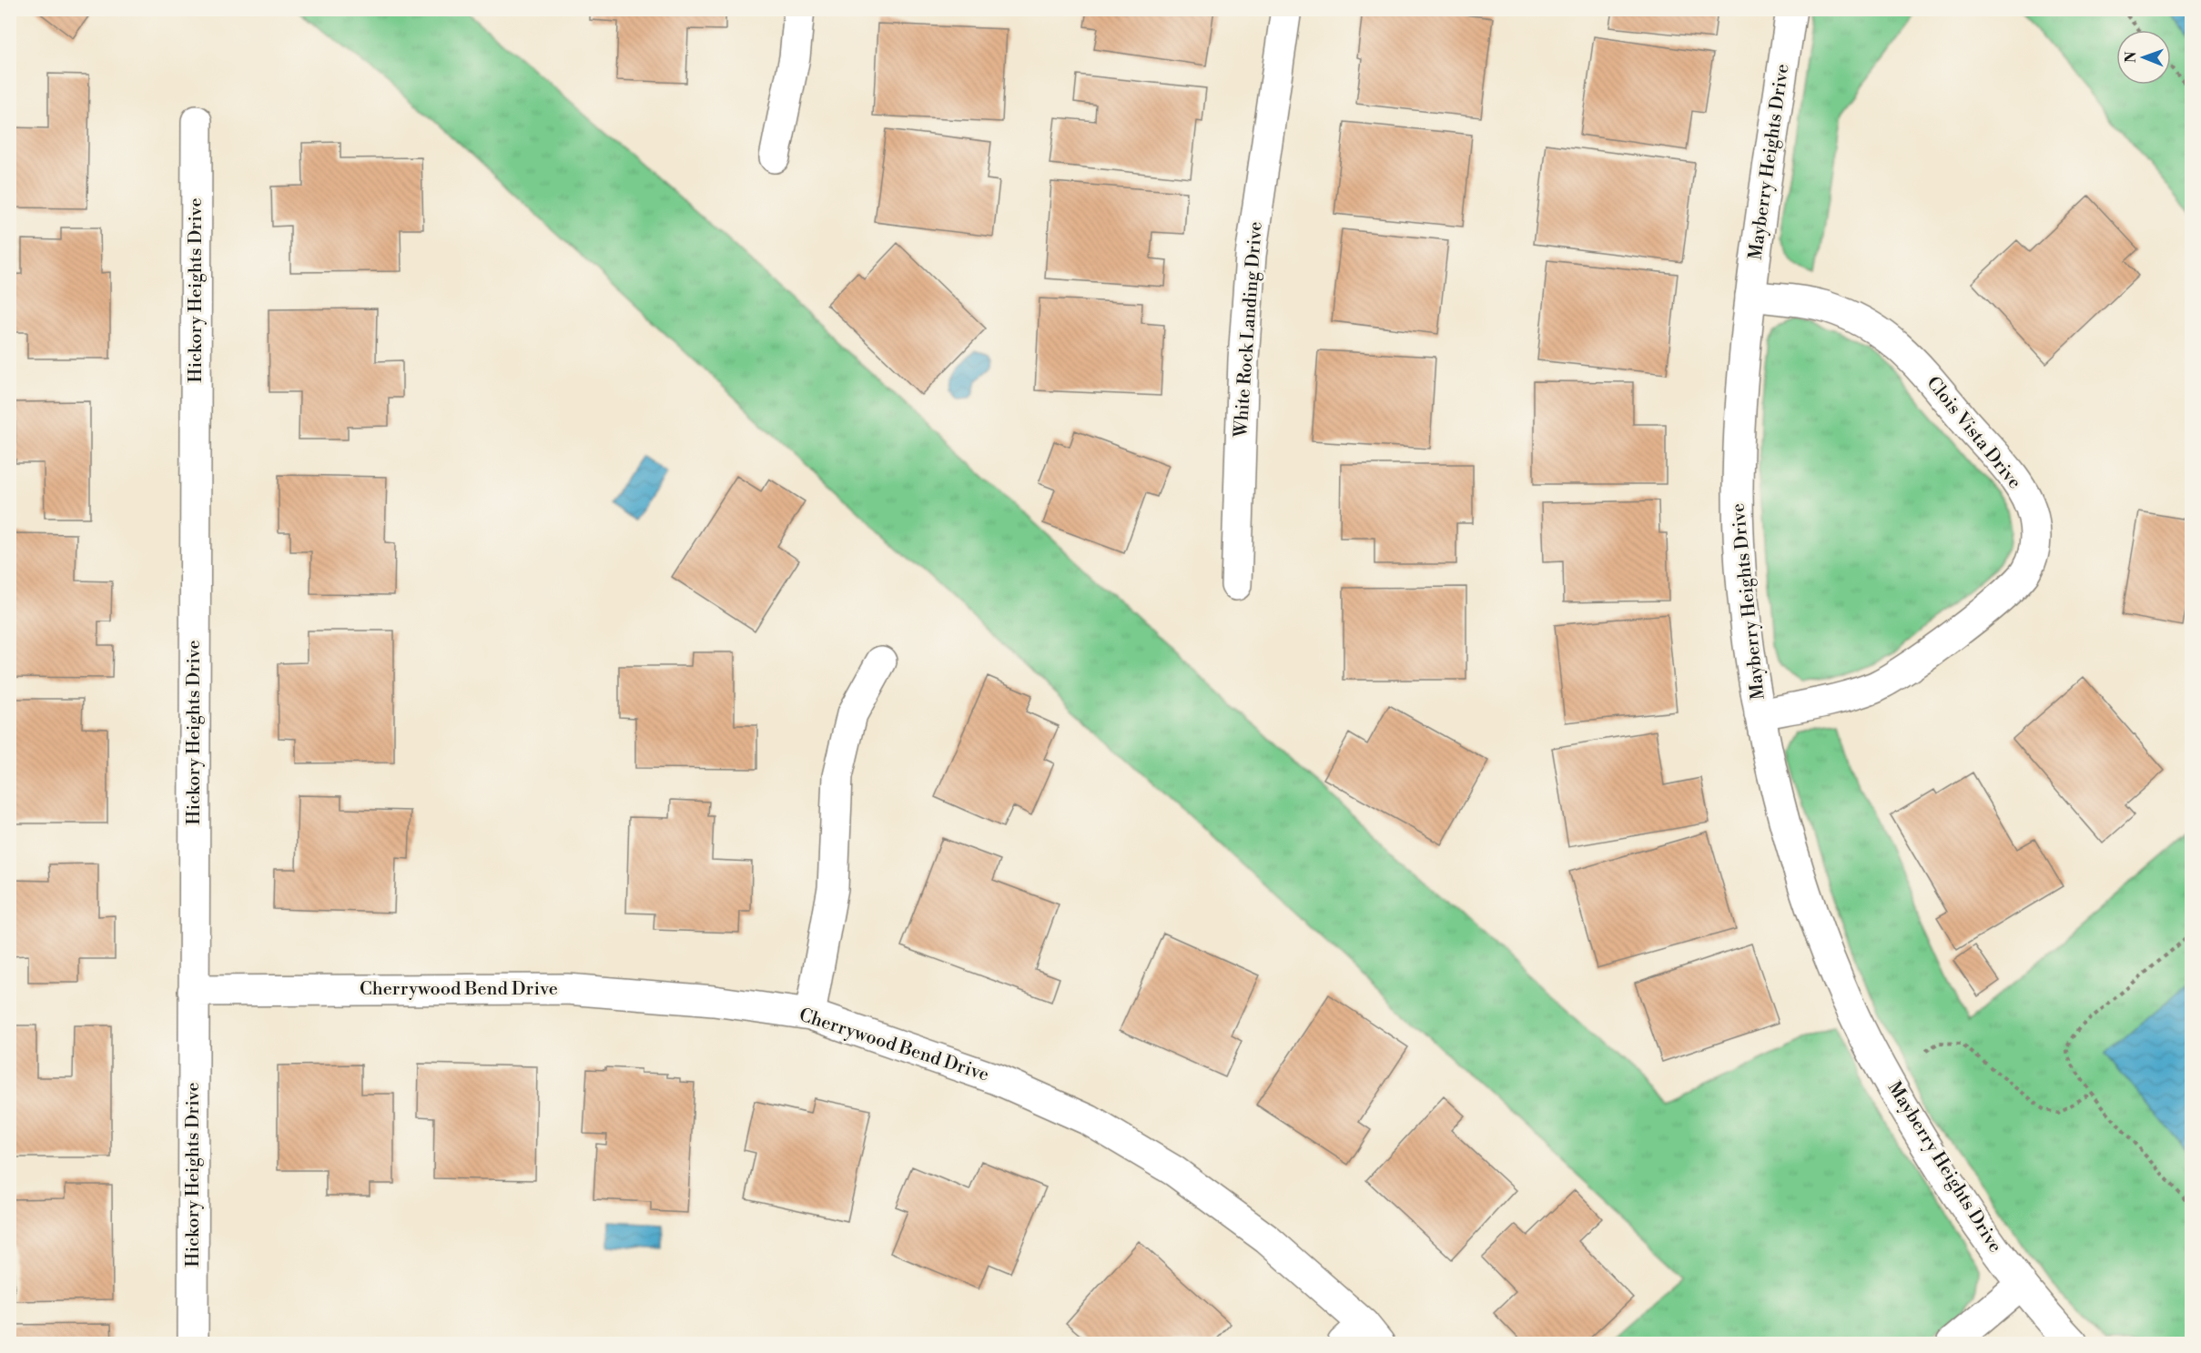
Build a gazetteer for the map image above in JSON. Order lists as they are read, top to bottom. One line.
{"streets":{"street":["Mayberry Heights Drive","Hickory Heights Drive","White Rock Landing Drive","Clois Vista Drive","Cherrywood Bend Drive"]},"crossings":[["Mayberry Heights Drive","Clois Vista Drive"],["Hickory Heights Drive","Cherrywood Bend Drive"]],"north":"left"}
